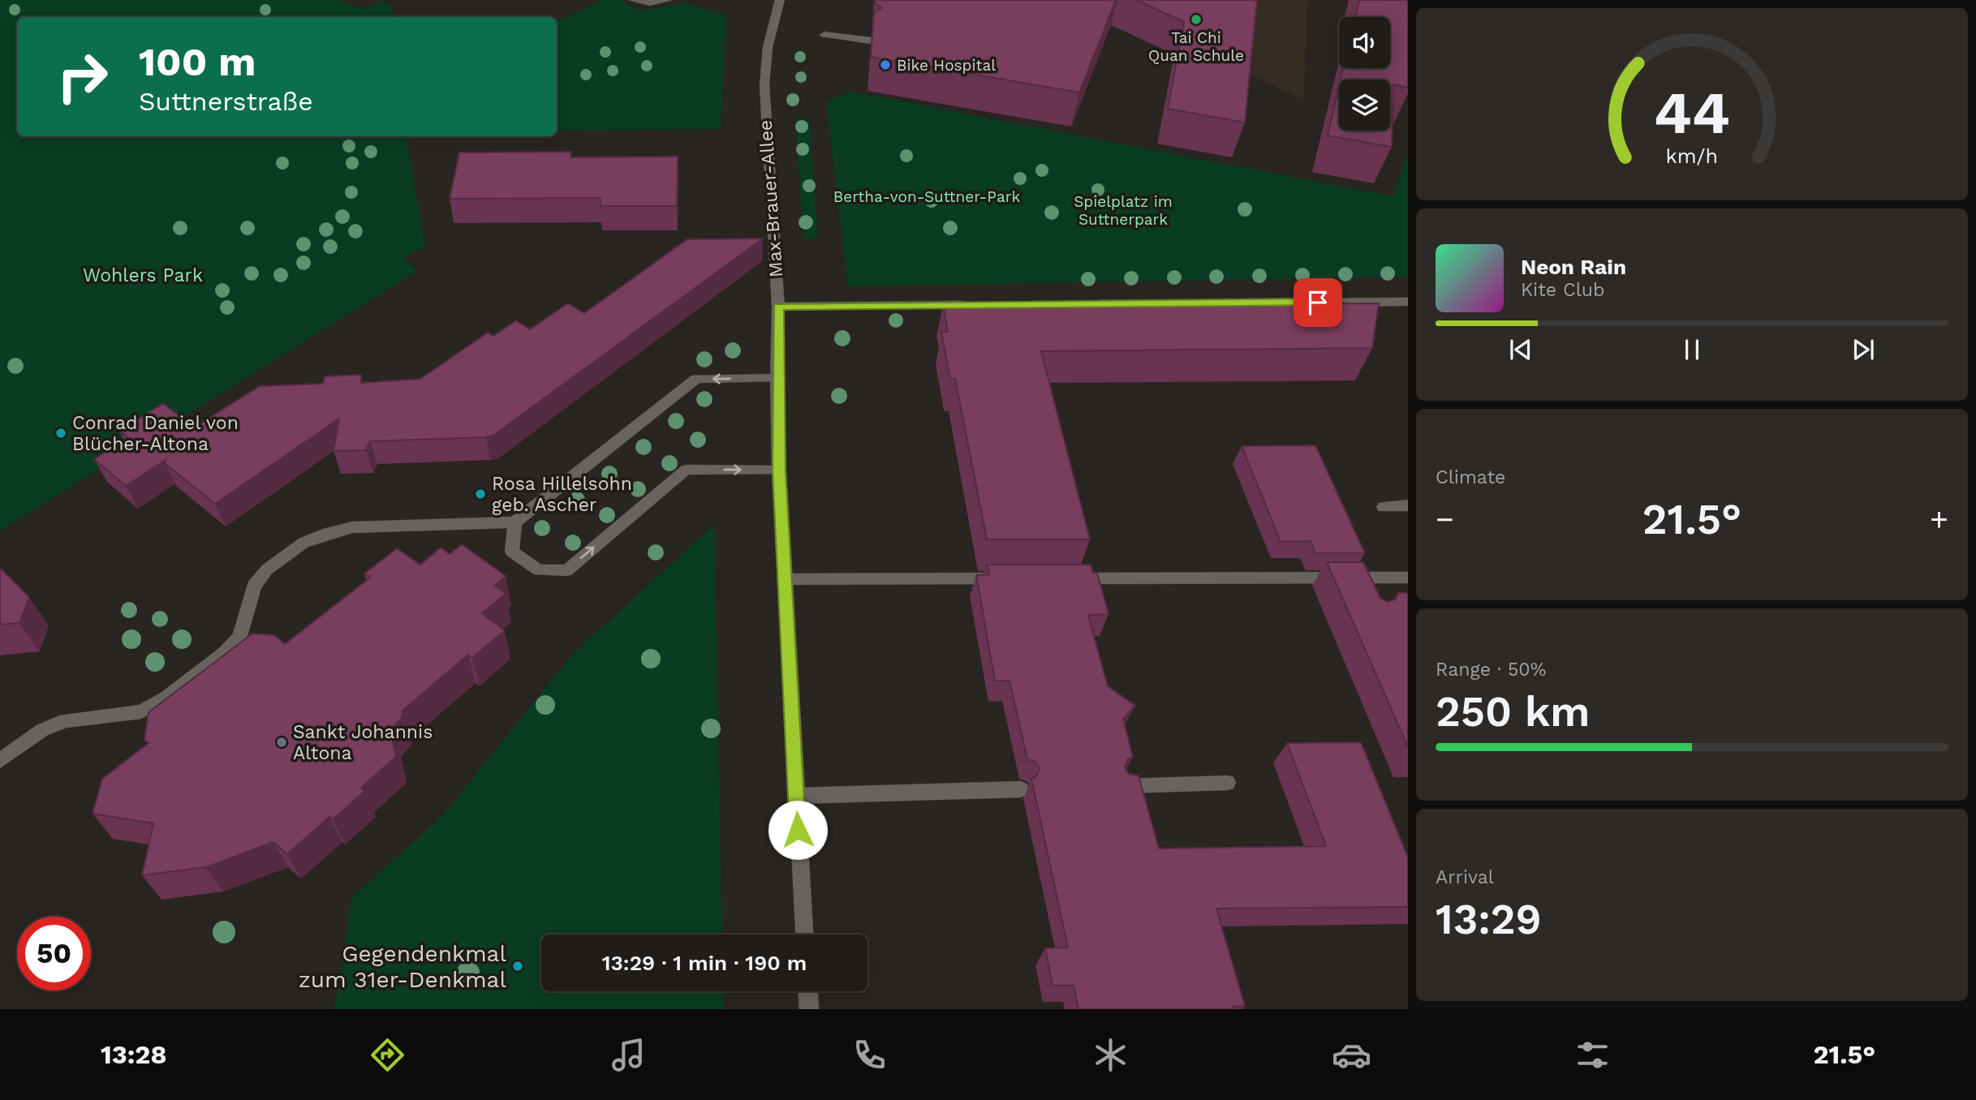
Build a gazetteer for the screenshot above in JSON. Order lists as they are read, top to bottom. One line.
{"streets":{"street":["Max-Brauer-Allee"]},"parks":["Bertha-von-Suttner-Park","Spielplatz im Suttnerpark","Wohlers Park"],"places":["Tai Chi Quan Schule","Bike Hospital","Conrad Daniel von Blücher-Altona","Rosa Hillelsohn geb. Ascher","Sankt Johannis Altona","Gegendenkmal zum 31er-Denkmal"],"page":{"turn":["100 m","Suttnerstraße"],"song":["Neon Rain","Kite Club"],"tile":["Climate",["Range · 50%","250 km"],["Arrival","13:29"]],"heat":["−","21.5°","+"],"limit":"50","trip":"13:29 · 1 min · 190 m","tabs":["13:28","21.5°"],"gauge":["44","km/h"]}}
